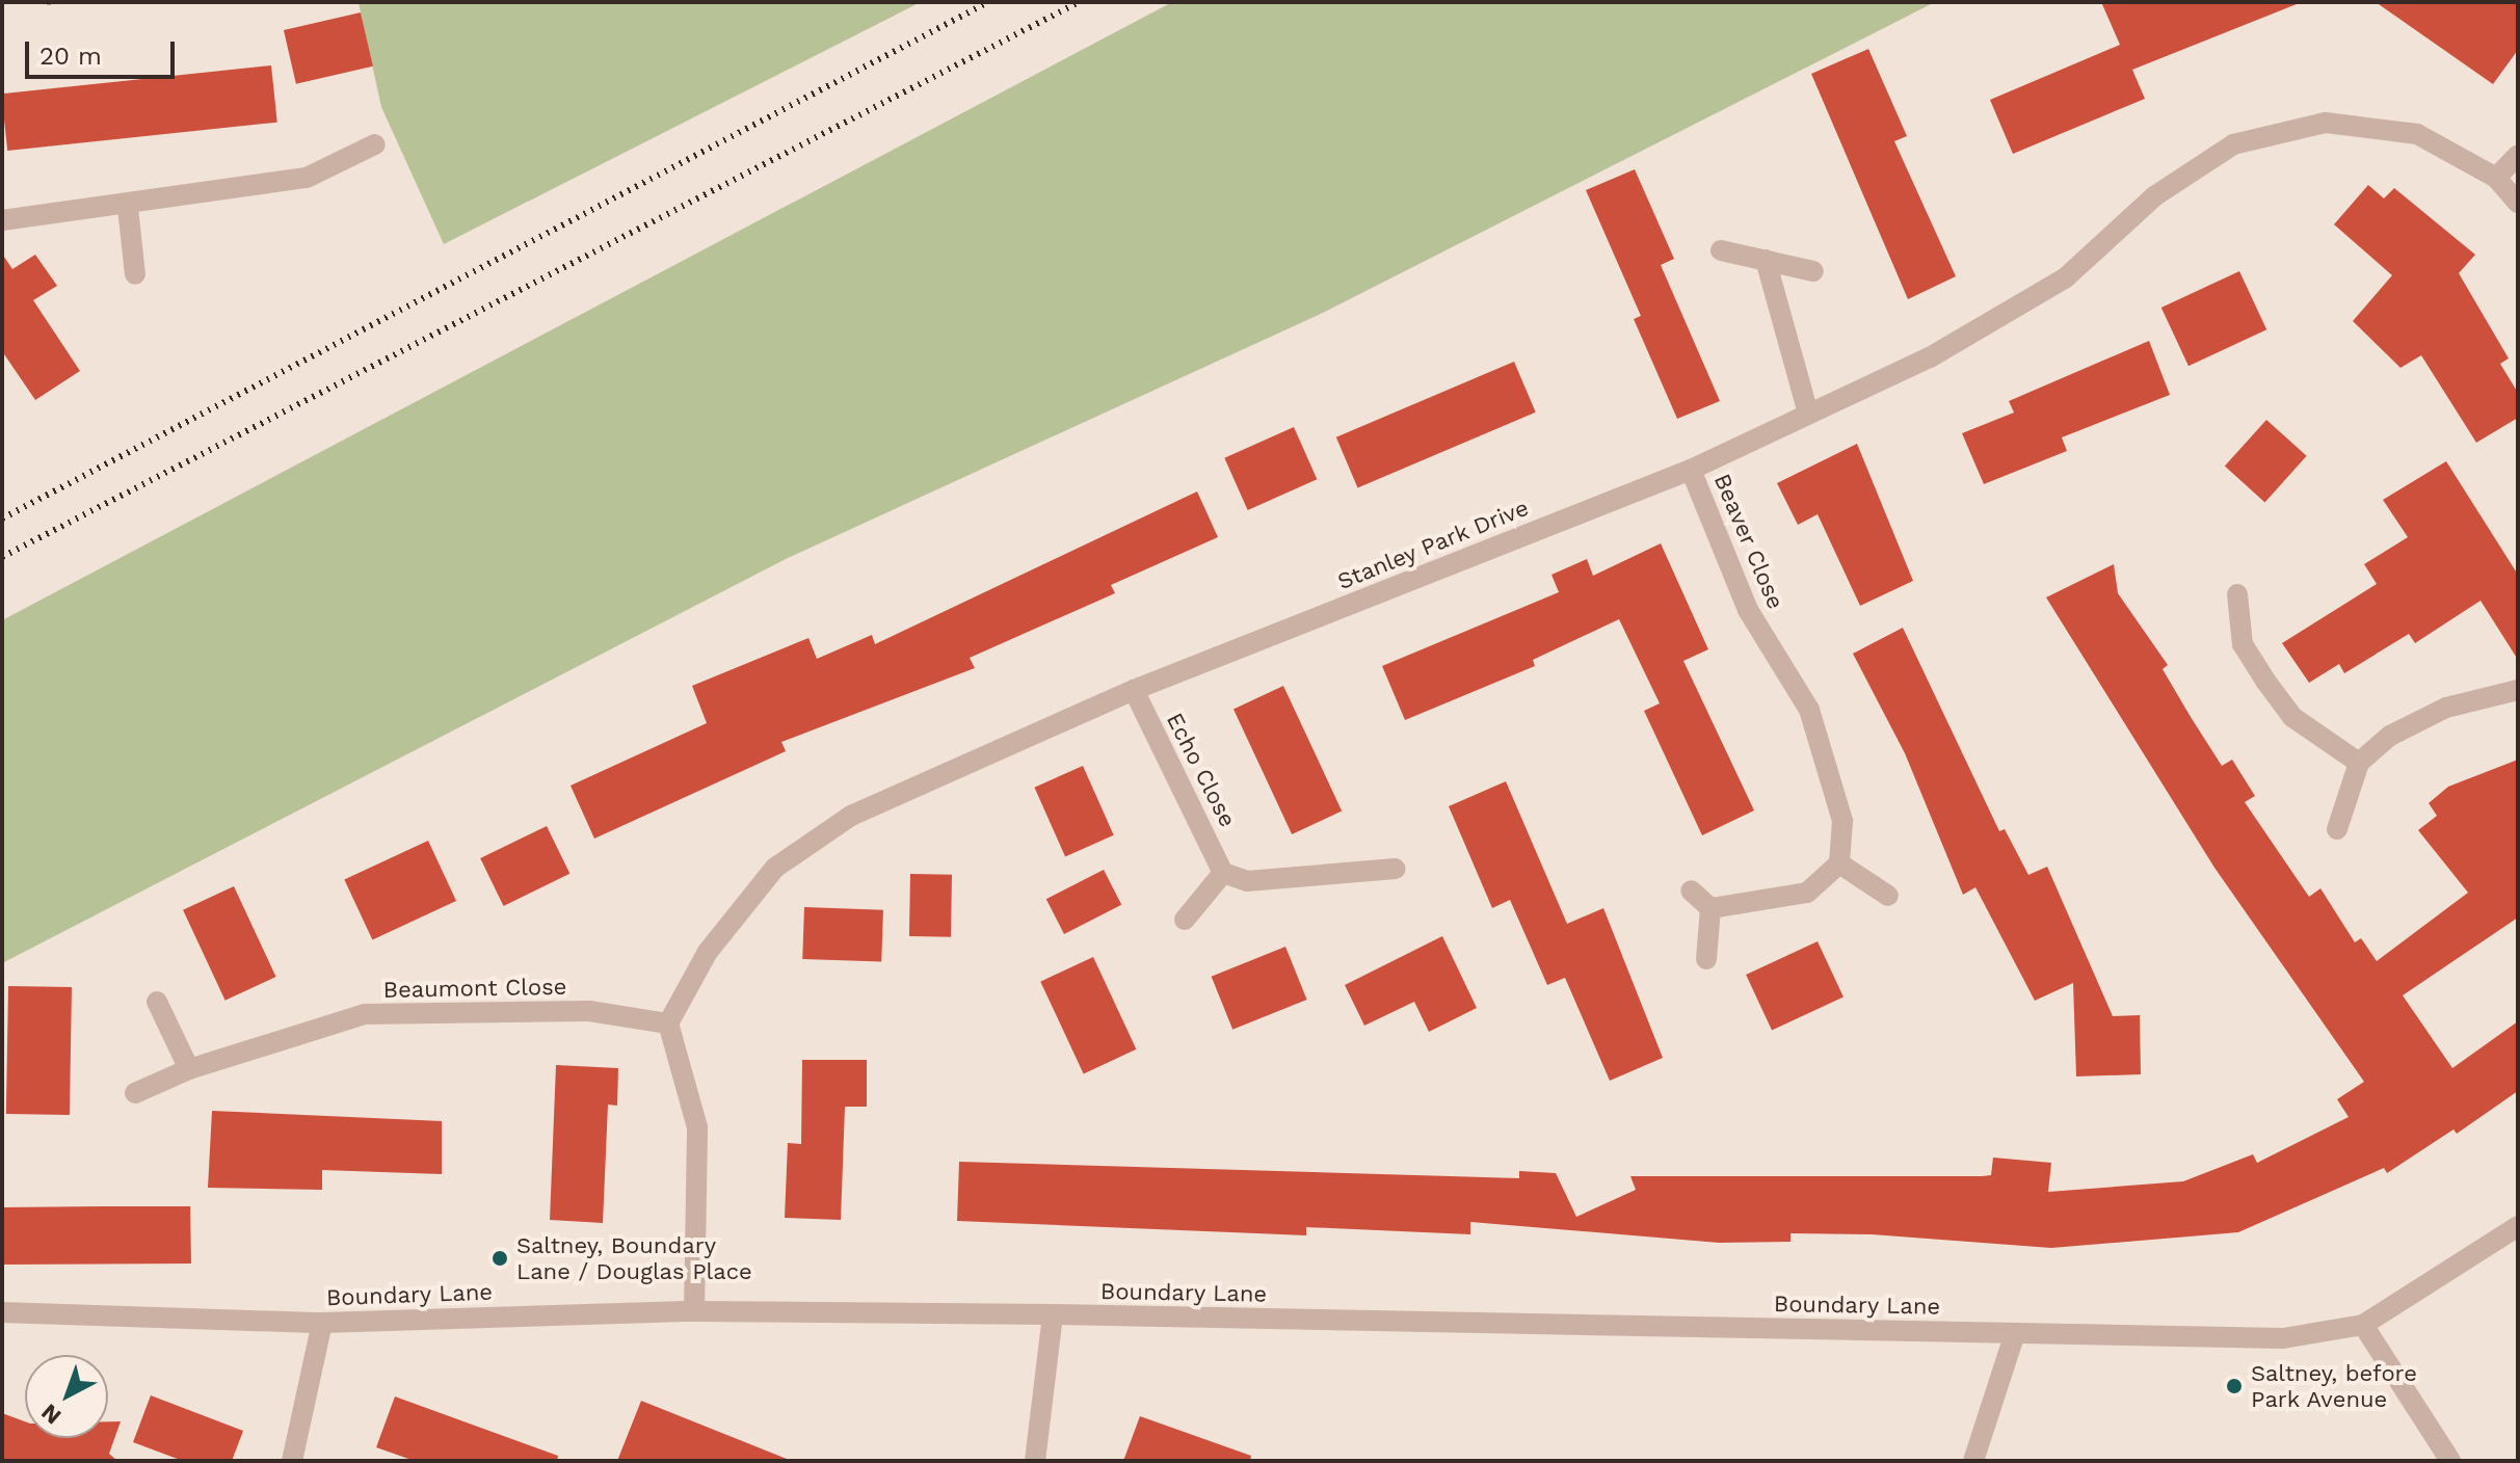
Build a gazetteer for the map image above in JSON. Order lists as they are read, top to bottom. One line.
{"streets":{"street":["Beaver Close","Stanley Park Drive","Echo Close","Beaumont Close","Boundary Lane"]},"crossings":[["Beaver Close","Stanley Park Drive"],["Stanley Park Drive","Echo Close"],["Stanley Park Drive","Beaumont Close"]],"places":["Saltney, Boundary Lane / Douglas Place","Saltney, before Park Avenue"],"scale_bar":"20 m","north":"bottom left"}
